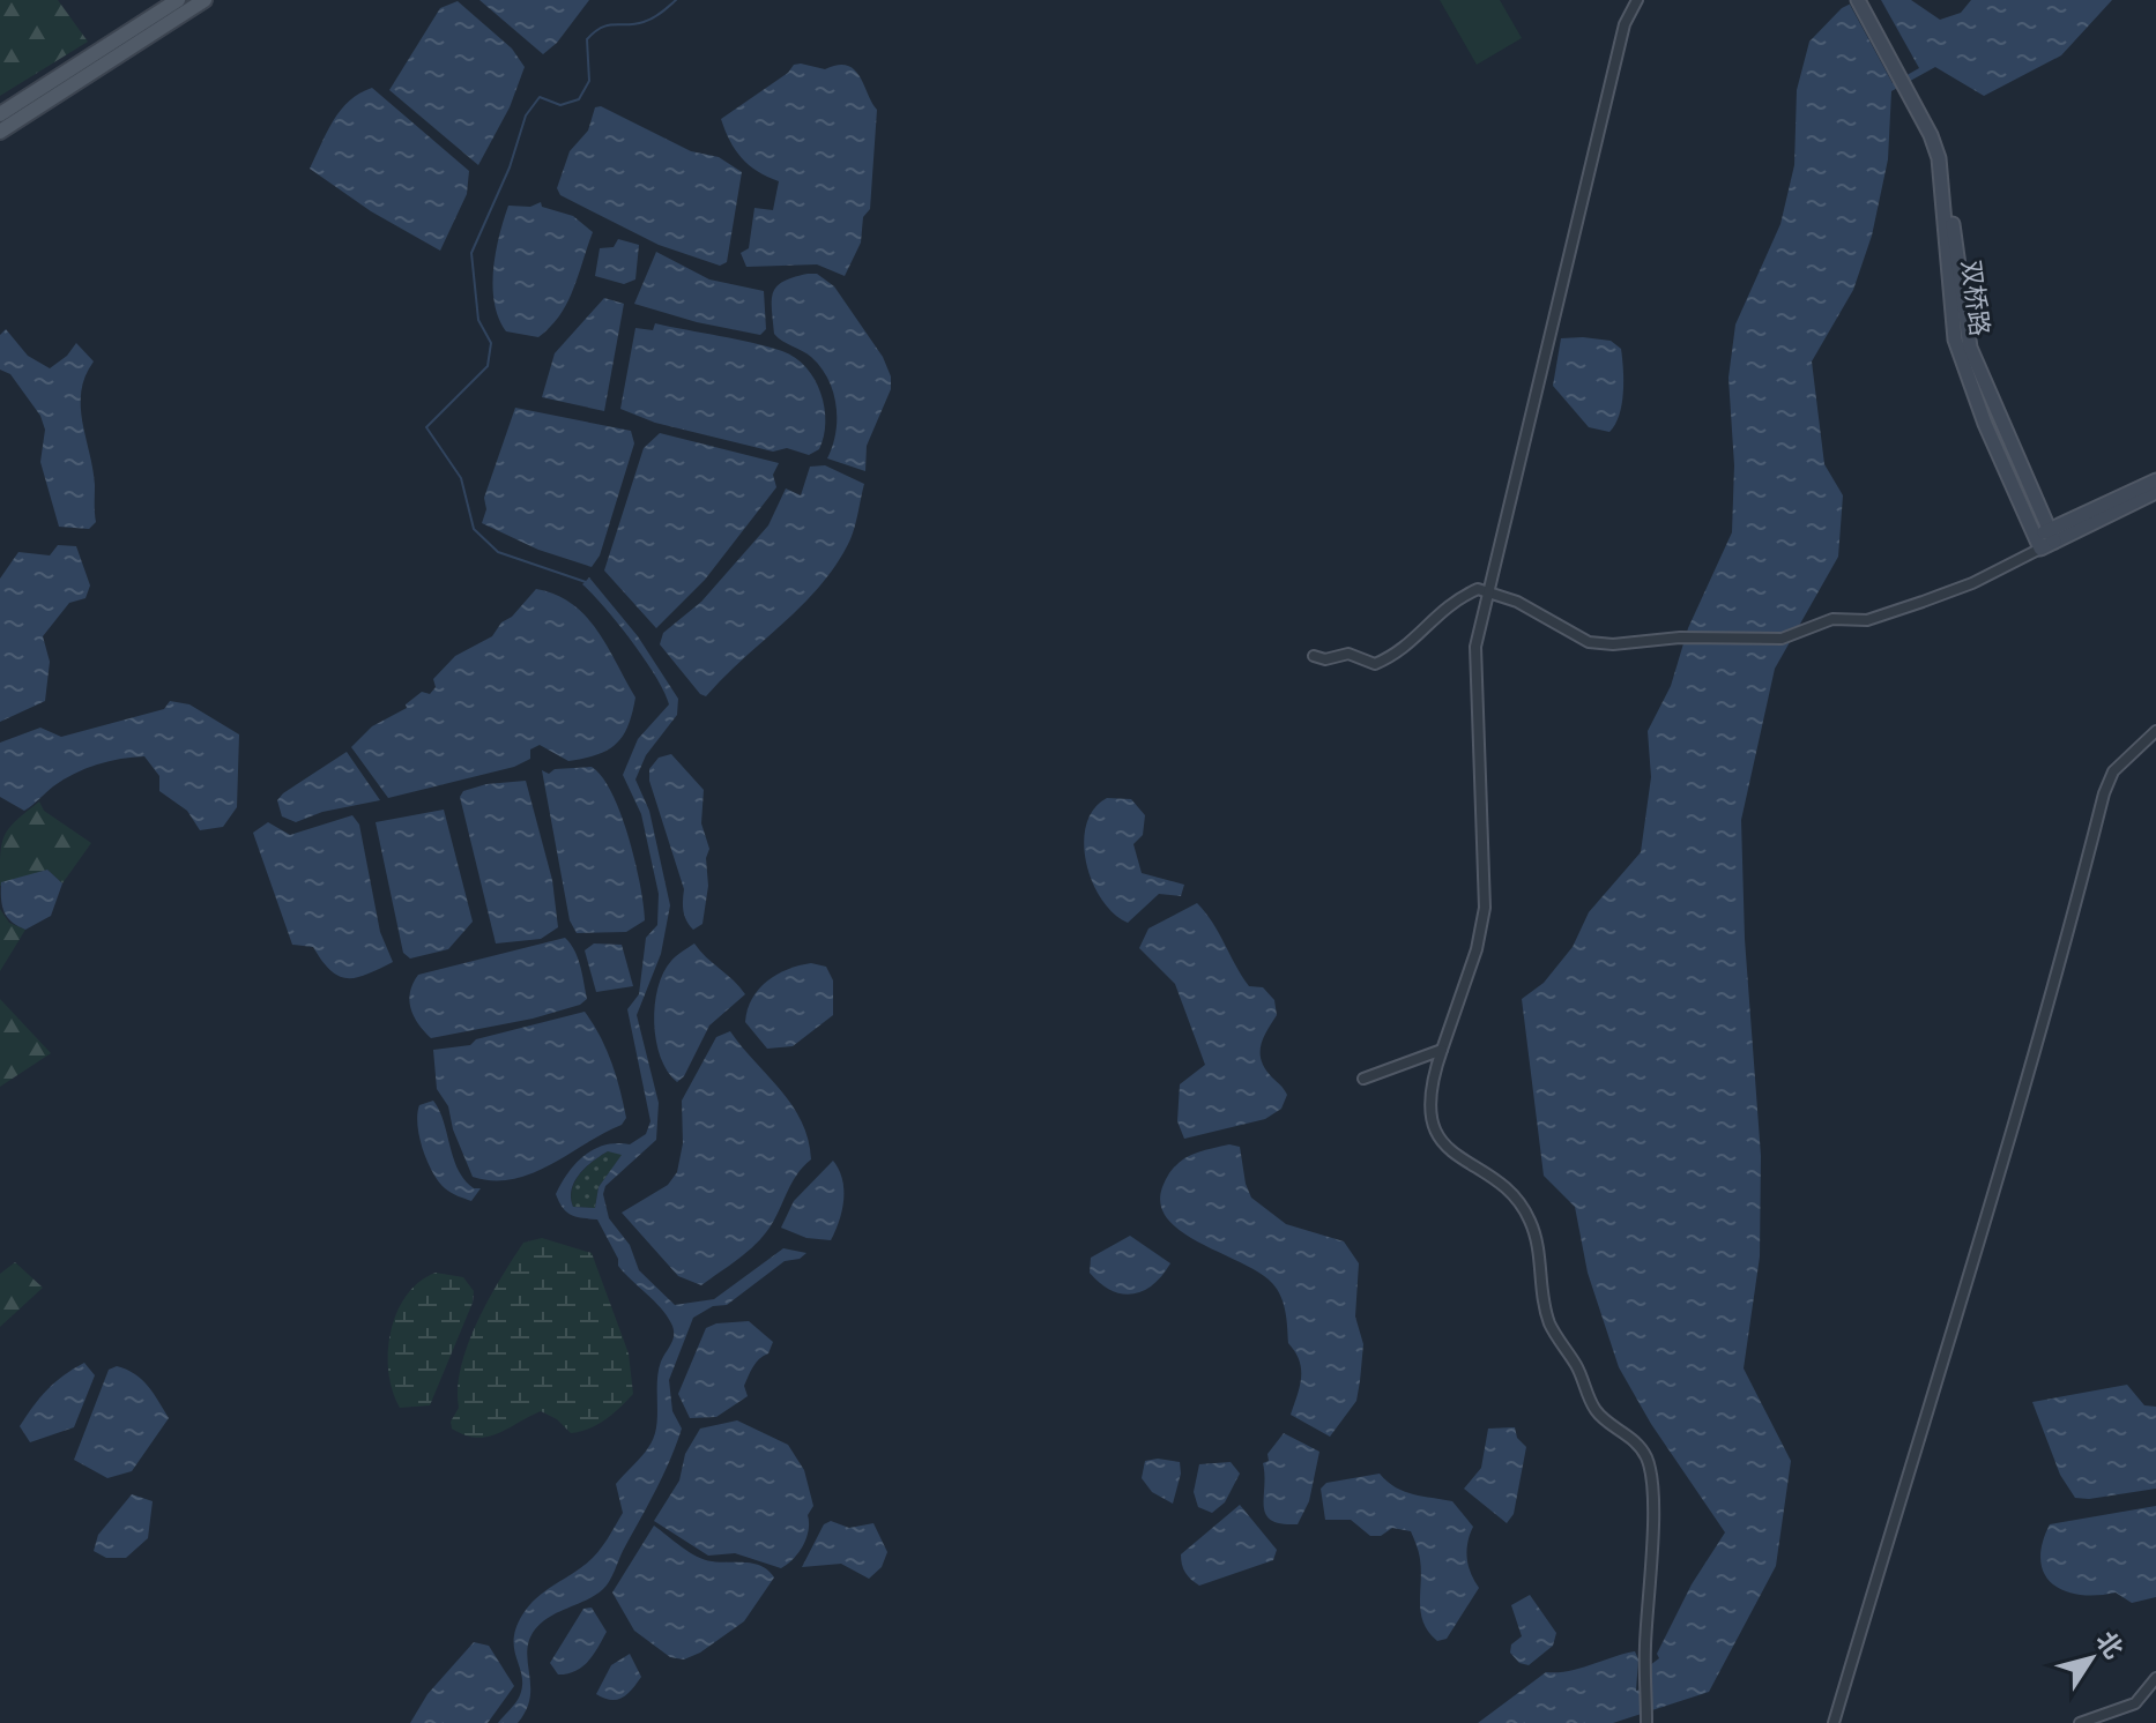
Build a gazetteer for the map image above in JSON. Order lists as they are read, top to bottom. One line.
{"streets":{"street":["双桥路"]},"north":"top right"}
